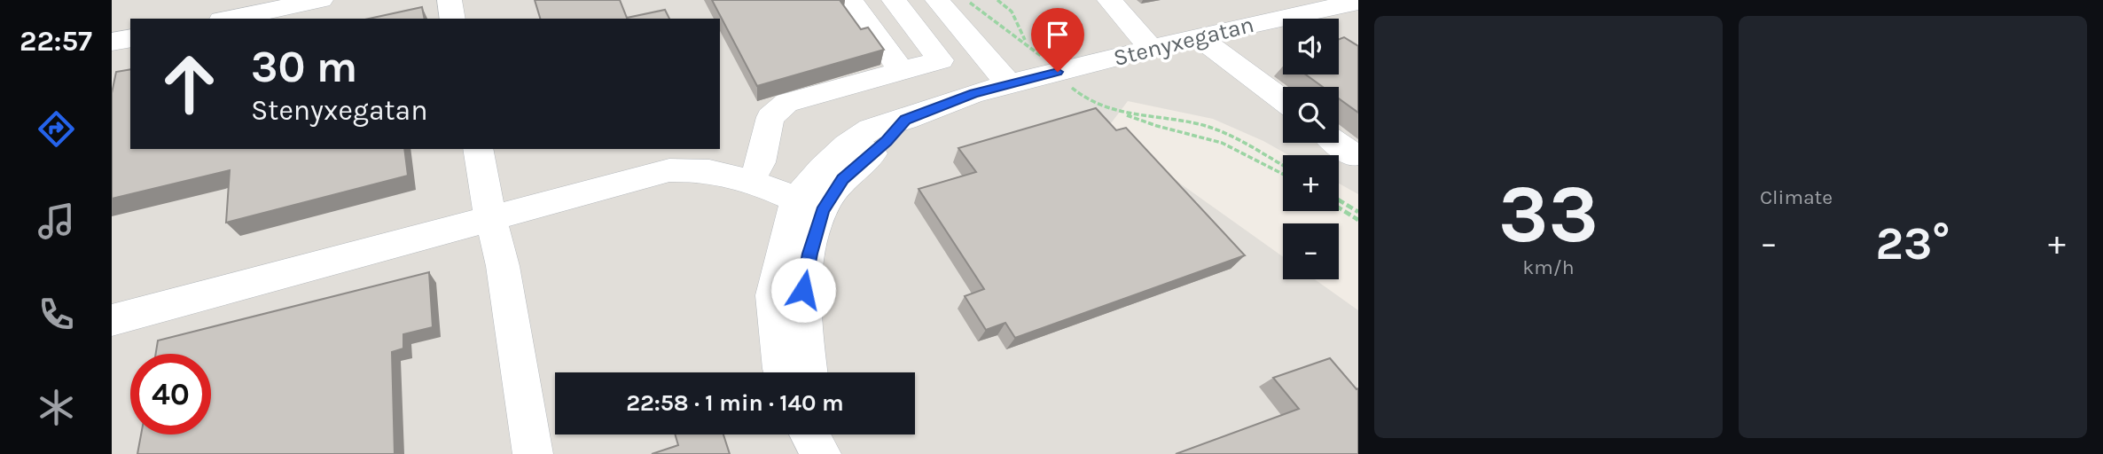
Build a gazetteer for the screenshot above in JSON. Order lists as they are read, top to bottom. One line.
{"streets":{"street":["Stenyxegatan"]},"page":{"tabs":"22:57","tile":[["33","km/h"],"Climate"],"map_buttons":["+","−"],"turn":["30 m","Stenyxegatan"],"heat":["−","23°","+"],"limit":"40","trip":"22:58 · 1 min · 140 m"}}
